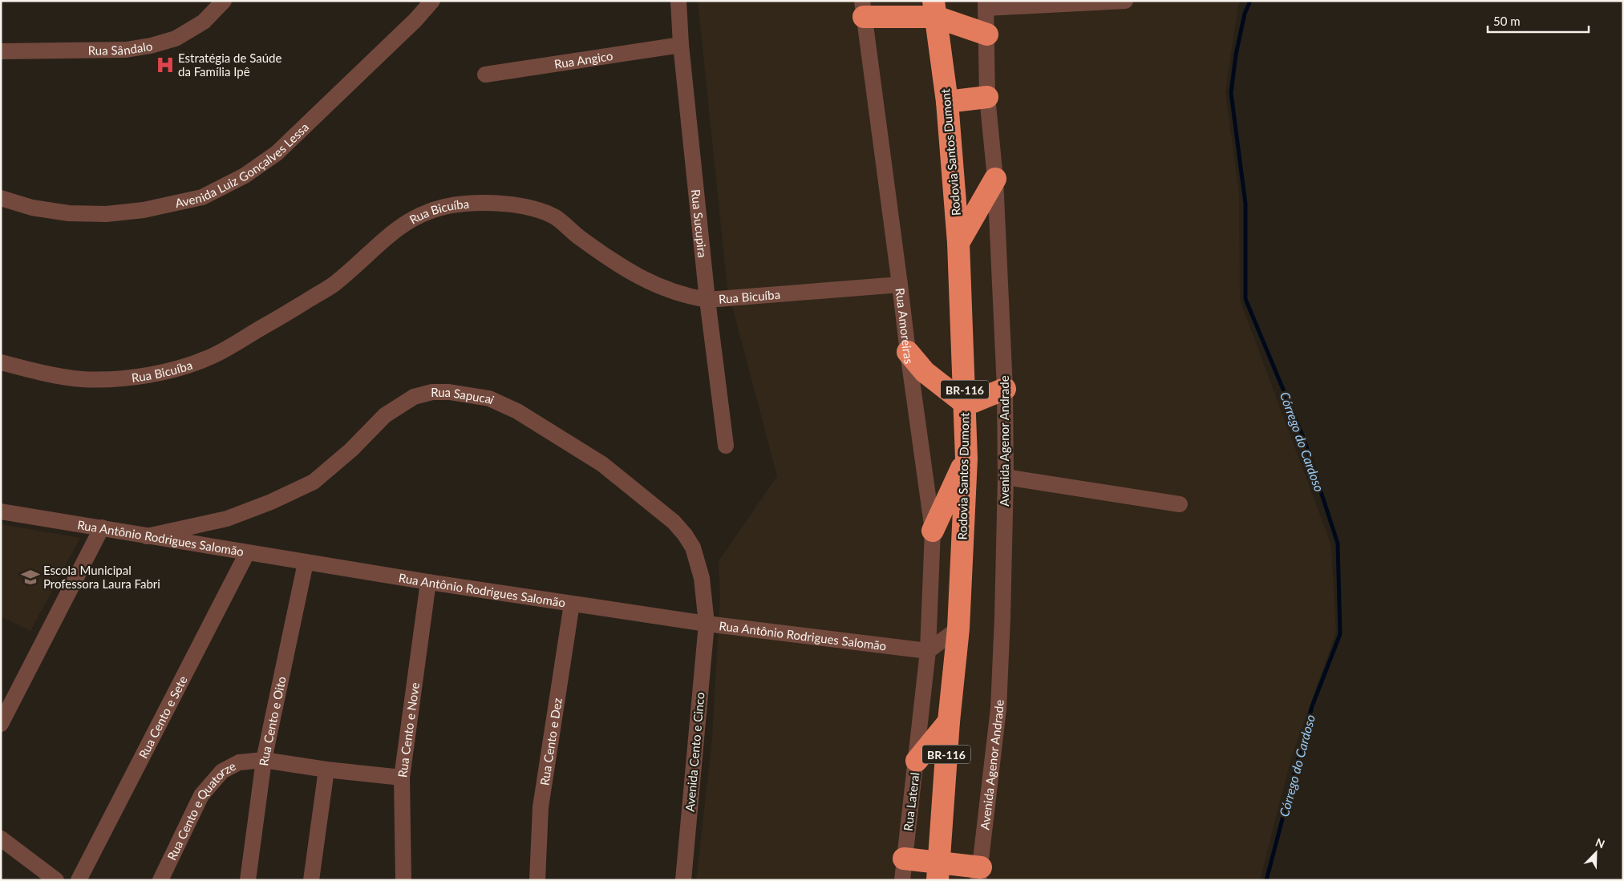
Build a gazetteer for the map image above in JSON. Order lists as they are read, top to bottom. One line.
{"streets":{"highway":["Rodovia Santos Dumont","BR-116"],"street":["Rua Sândalo","Rua Angico","Avenida Luiz Gonçalves Lessa","Rua Bicuíba","Rua Sucupira","Rua Amoreiras","Rua Sapucai","Avenida Agenor Andrade","Rua Antônio Rodrigues Salomão","Rua Cento e Sete","Rua Cento e Oito","Rua Cento e Nove","Rua Cento e Dez","Avenida Cento e Cinco","Rua Lateral","Rua Cento e Quatorze"]},"crossings":[["Rua Angico","Rua Sucupira"],["Rua Bicuíba","Rua Sucupira"],["Rua Bicuíba","Rua Amoreiras"],["Rua Amoreiras","Rua Antônio Rodrigues Salomão"],["Rua Amoreiras","Rua Lateral"],["Rua Sapucai","Rua Antônio Rodrigues Salomão"],["Rua Sapucai","Avenida Cento e Cinco"],["Rua Antônio Rodrigues Salomão","Rua Cento e Sete"],["Rua Antônio Rodrigues Salomão","Rua Cento e Oito"],["Rua Antônio Rodrigues Salomão","Rua Cento e Nove"],["Rua Antônio Rodrigues Salomão","Rua Cento e Dez"],["Rua Antônio Rodrigues Salomão","Avenida Cento e Cinco"],["Rua Antônio Rodrigues Salomão","Rua Lateral"],["Rua Cento e Oito","Rua Cento e Quatorze"],["Rua Cento e Nove","Rua Cento e Quatorze"]],"water":["Córrego do Cardoso"],"places":{"hospital":["Estratégia de Saúde da Família Ipê"],"school or university":["Escola Municipal Professora Laura Fabri"]},"scale_bar":"50 m","north":"top right"}
